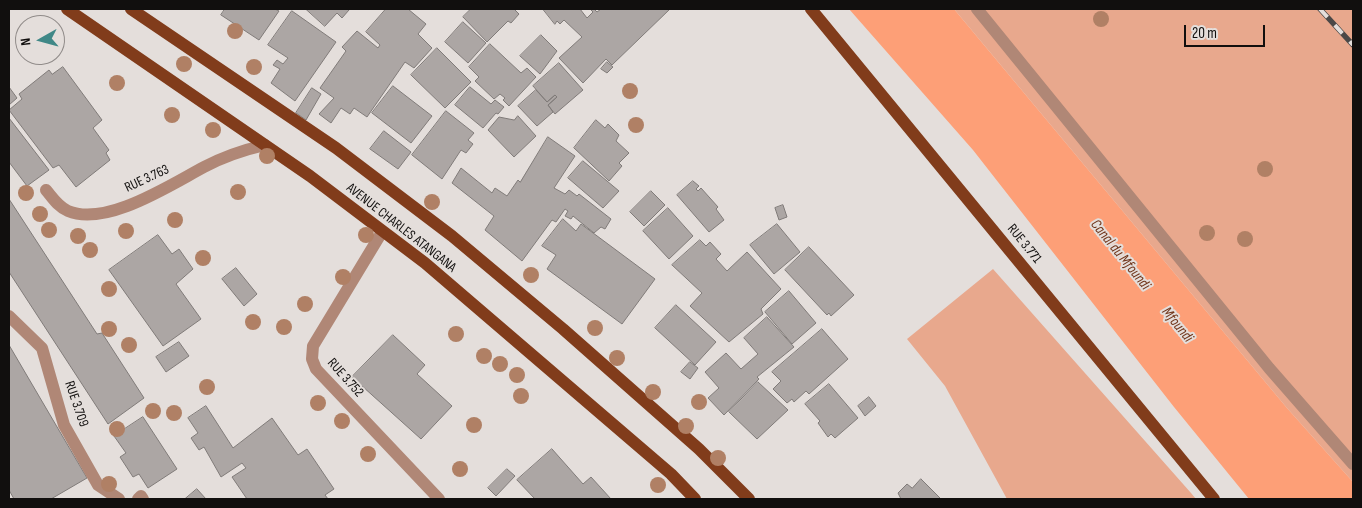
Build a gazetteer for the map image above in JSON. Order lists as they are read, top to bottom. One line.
{"streets":{"main road":["AVENUE CHARLES ATANGANA","RUE 3.771"],"street":["RUE 3.763","RUE 3.752","RUE 3.709"]},"crossings":[["RUE 3.763","AVENUE CHARLES ATANGANA"],["AVENUE CHARLES ATANGANA","RUE 3.752"]],"water":["Canal du Mfoundi","Mfoundi"],"scale_bar":"20 m","north":"left"}
